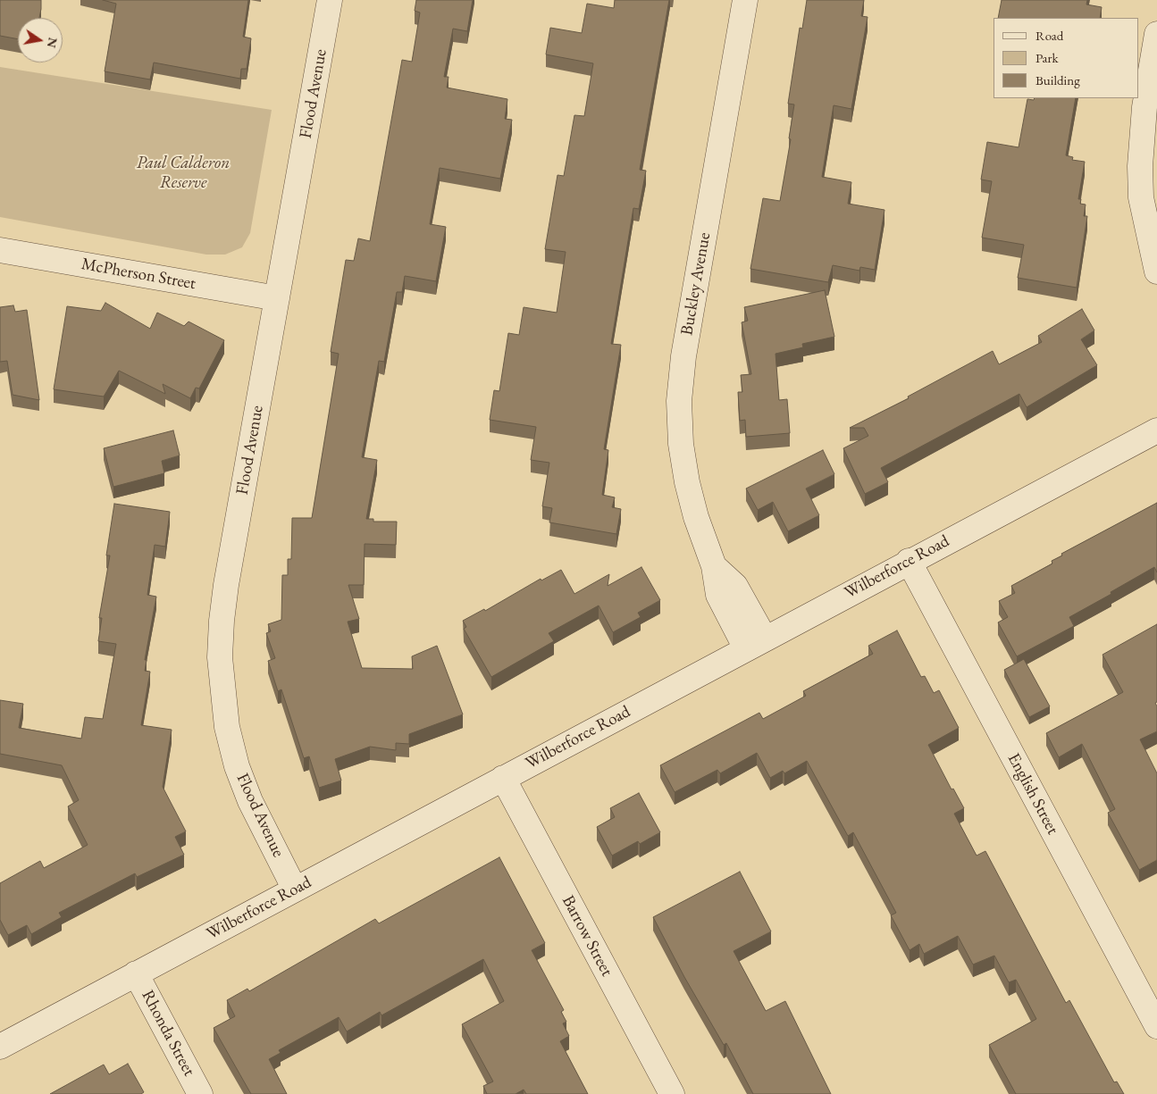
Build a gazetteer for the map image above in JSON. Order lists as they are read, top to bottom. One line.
{"streets":{"street":["Flood Avenue","McPherson Street","Buckley Avenue","Wilberforce Road","English Street","Barrow Street","Rhonda Street"]},"crossings":[["Flood Avenue","McPherson Street"],["Flood Avenue","Wilberforce Road"],["Buckley Avenue","Wilberforce Road"],["Wilberforce Road","English Street"],["Wilberforce Road","Barrow Street"],["Wilberforce Road","Rhonda Street"]],"parks":["Paul Calderon Reserve"],"legend":["Road","Park","Building"],"north":"right"}
